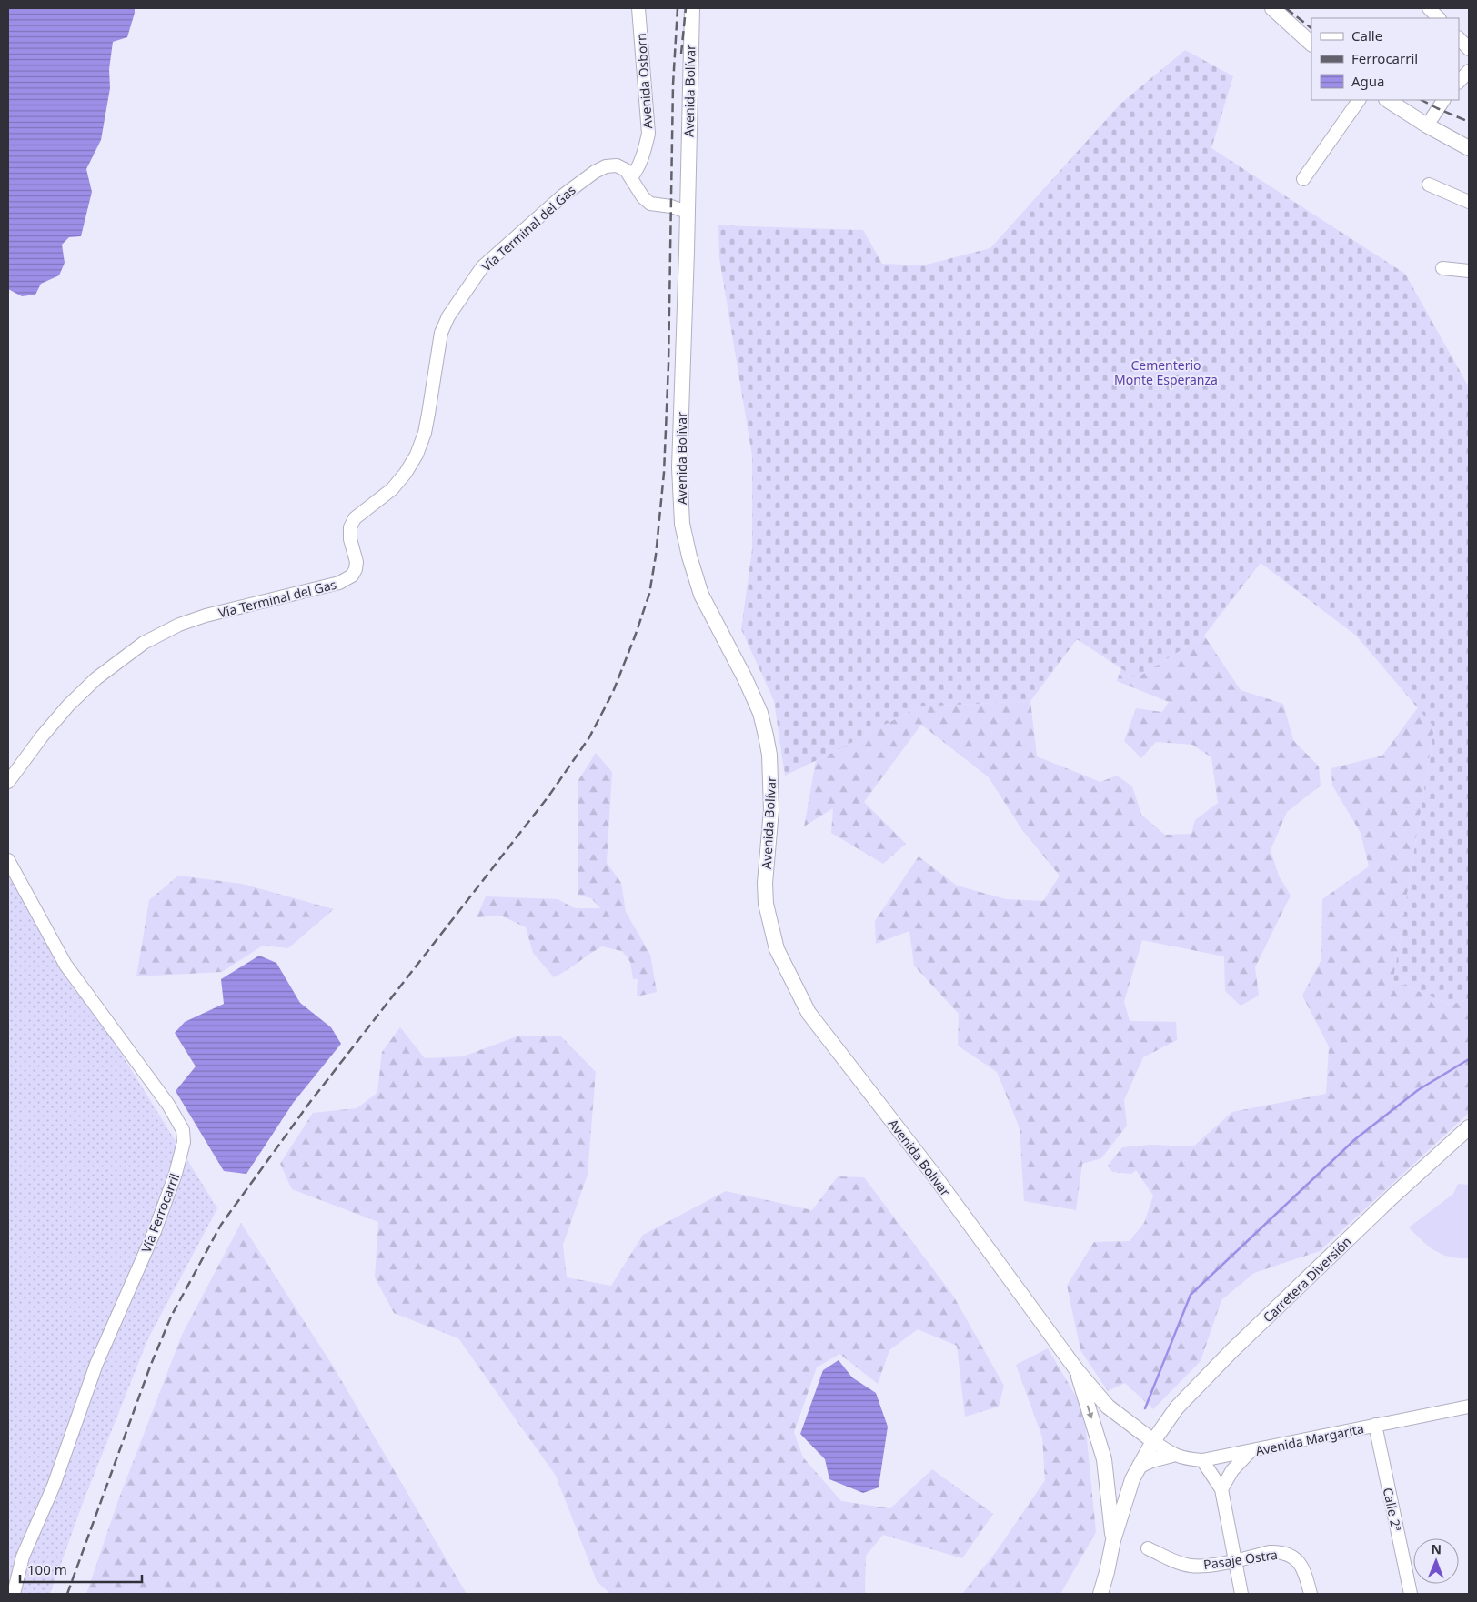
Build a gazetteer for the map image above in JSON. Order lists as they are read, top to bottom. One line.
{"streets":{"main road":["Avenida Bolívar","Carretera Diversión"],"street":["Avenida Osborn","Vía Terminal del Gas","Vía Ferrocarril","Avenida Margarita","Calle 2ª","Pasaje Ostra"]},"crossings":[["Avenida Osborn","Vía Terminal del Gas"],["Avenida Bolívar","Vía Terminal del Gas"],["Avenida Bolívar","Carretera Diversión"],["Avenida Bolívar","Avenida Margarita"],["Carretera Diversión","Avenida Margarita"],["Avenida Margarita","Calle 2ª"]],"parks":["Cementerio Monte Esperanza"],"legend":["Calle","Ferrocarril","Agua"],"scale_bar":"100 m","north":"top"}
